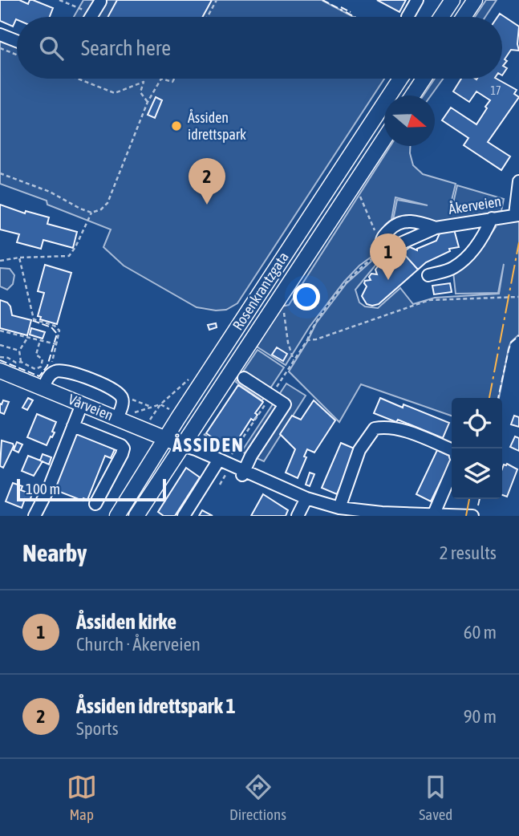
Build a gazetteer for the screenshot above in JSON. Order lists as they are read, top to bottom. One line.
{"streets":{"main road":["Rosenkrantzgata","Vårveien"],"street":["Åkerveien"]},"crossings":[["Rosenkrantzgata","Vårveien"]],"districts":["ÅSSIDEN"],"places":["Åssiden idrettspark"],"house_numbers":["17"],"scale_bar":"100 m","north":"right","page":{"search":"Search here","pins":["2","1"],"scale":"100 m","heading":["Nearby","2 results"],"list":[{"mark":"1","name":"Åssiden kirke","note":"Church · Åkerveien","value":"60 m"},{"mark":"2","name":"Åssiden idrettspark 1","note":"Sports","value":"90 m"}],"nav":["Map","Directions","Saved"]}}
